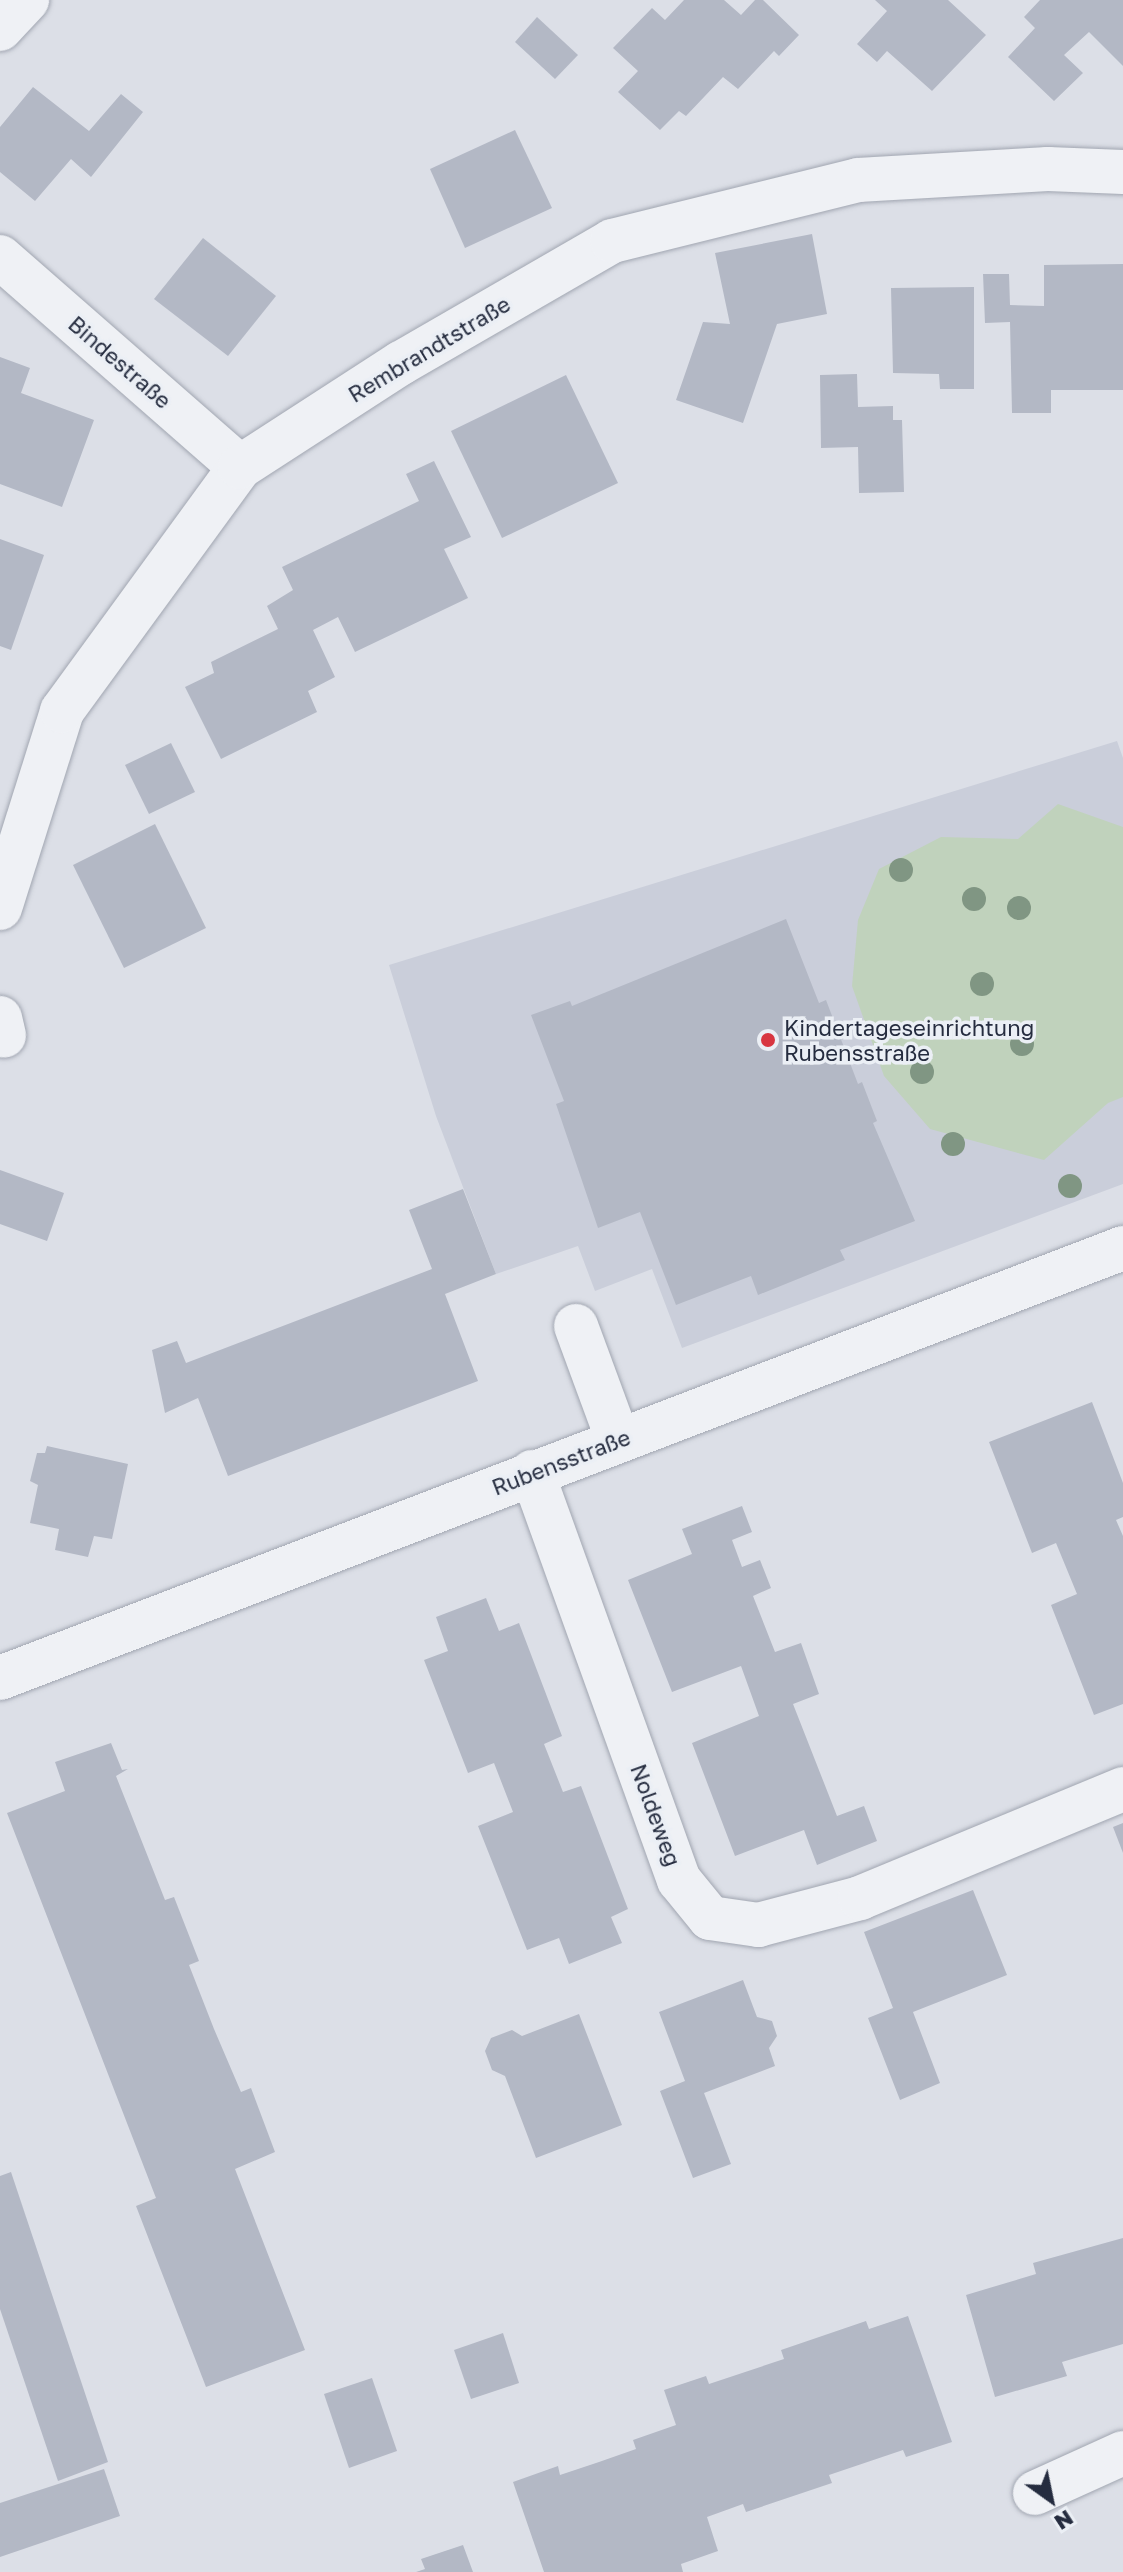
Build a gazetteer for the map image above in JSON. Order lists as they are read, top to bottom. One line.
{"streets":{"street":["Rembrandtstraße","Bindestraße","Rubensstraße","Noldeweg"]},"crossings":[["Rembrandtstraße","Bindestraße"],["Rubensstraße","Noldeweg"]],"places":["Kindertageseinrichtung Rubensstraße"],"north":"bottom right"}
